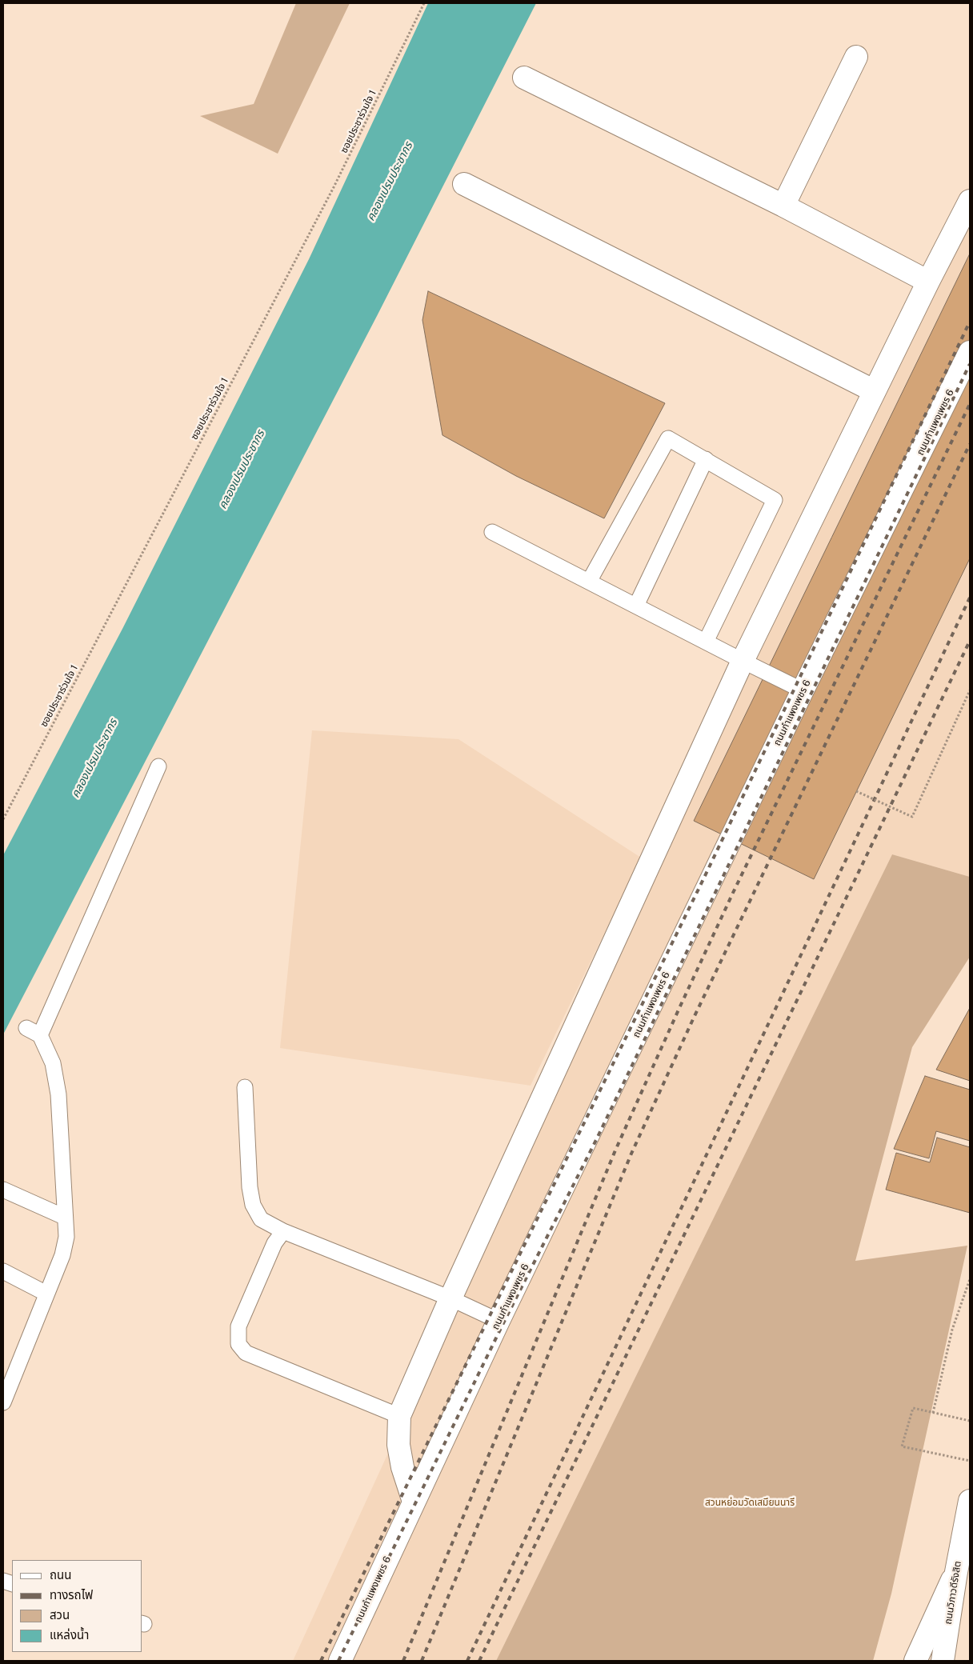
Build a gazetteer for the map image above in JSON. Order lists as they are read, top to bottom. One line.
{"streets":{"street":["ถนนกำแพงเพชร 6","ถนนวิภาวดีรังสิต"],"path":["ซอยประชาร่วมใจ 1"]},"water":["คลองเปรมประชากร"],"parks":["สวนหย่อมวัดเสมียนนารี"],"legend":["ถนน","ทางรถไฟ","สวน","แหล่งน้ำ"]}
